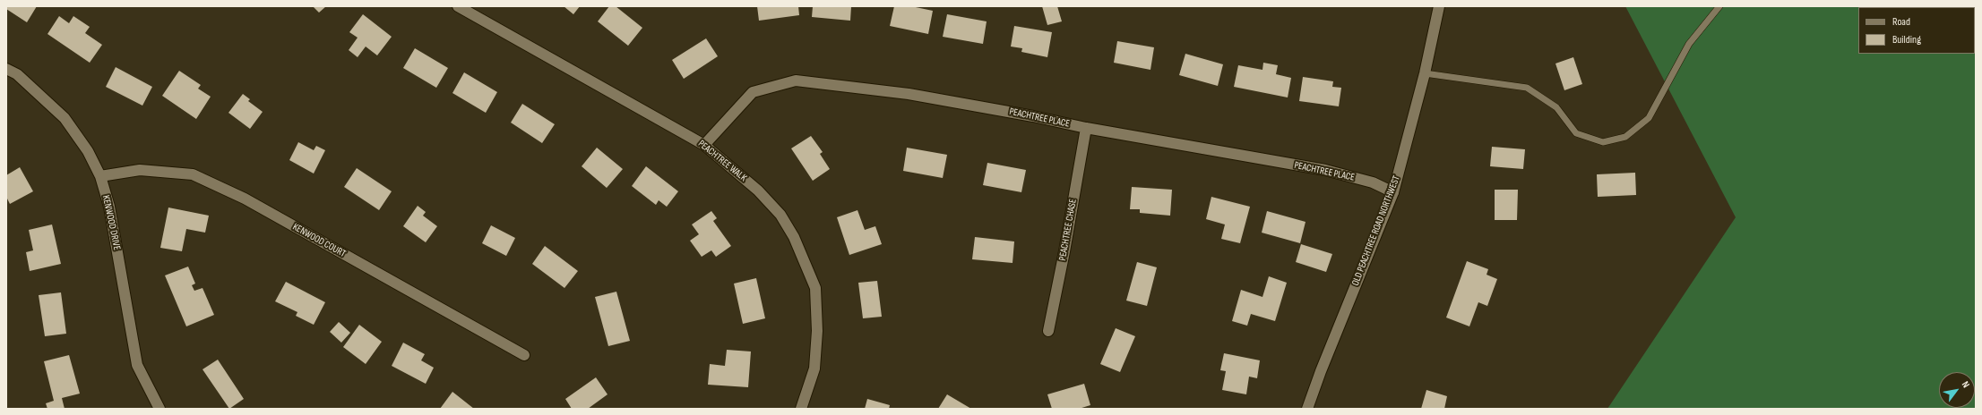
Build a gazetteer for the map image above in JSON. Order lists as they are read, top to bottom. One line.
{"streets":{"street":["PEACHTREE PLACE","PEACHTREE WALK","KENWOOD DRIVE","PEACHTREE CHASE","OLD PEACHTREE ROAD NORTHWEST","KENWOOD COURT"]},"crossings":[["PEACHTREE PLACE","PEACHTREE WALK"],["PEACHTREE PLACE","PEACHTREE CHASE"],["PEACHTREE PLACE","OLD PEACHTREE ROAD NORTHWEST"],["KENWOOD DRIVE","KENWOOD COURT"]],"legend":["Road","Building"],"north":"top right"}
